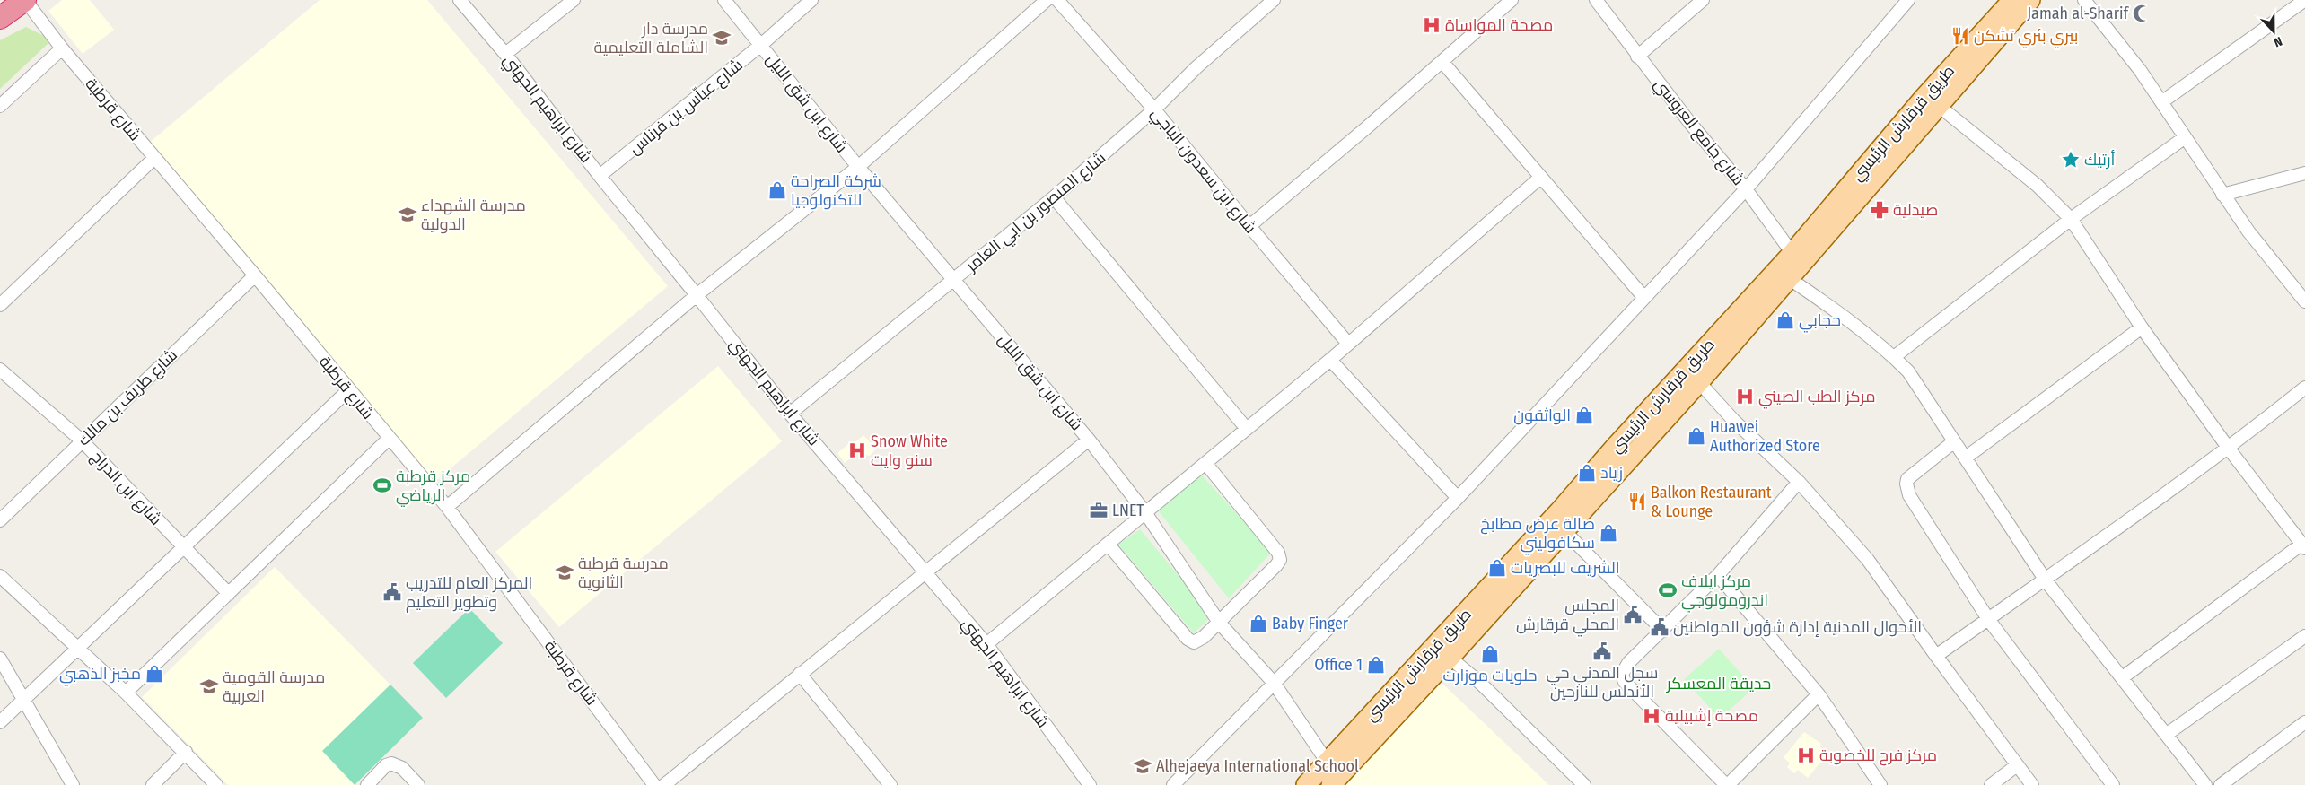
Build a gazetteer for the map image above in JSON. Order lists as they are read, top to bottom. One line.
{"streets":{"main road":["طريق قرقارش الرئيسي"],"street":["شارع ابن شق الليل","شارع عباّس بن فرناس","شارع ابراهيم الجهني","شارع قرطبة","شارع جامع العروسي","شارع ابن سعدون الباجي","شارع المنصور بن ابي العامر","شارع طريف بن مالك","شارع ابن الدراج"]},"crossings":[["شارع ابن شق الليل","شارع عباّس بن فرناس"],["شارع ابن شق الليل","طريق قرقارش الرئيسي"],["شارع ابن شق الليل","شارع المنصور بن ابي العامر"],["شارع عباّس بن فرناس","شارع ابراهيم الجهني"],["شارع ابراهيم الجهني","شارع المنصور بن ابي العامر"],["شارع قرطبة","شارع طريف بن مالك"],["طريق قرقارش الرئيسي","شارع جامع العروسي"],["شارع ابن سعدون الباجي","شارع المنصور بن ابي العامر"],["شارع طريف بن مالك","شارع ابن الدراج"]],"parks":["حديقة المعسكر"],"places":{"mosque":["Jamah al-Sharif"],"hospital":["مصحة المواساة","مركز الطب الصيني","Snow White سنو وايت","مصحة إشبيلية","مركز فرح للخصوبة"],"restaurant":["بيري بئري تشكن","Balkon Restaurant & Lounge"],"school or university":["مدرسة دار الشاملة التعليمية","مدرسة الشهداء الدولية","مدرسة قرطبة الثانوية","مدرسة القومية العربية","Alhejaeya International School"],"place":["أرتيك"],"shop":["شركة الصراحة للتكنولوجيا","حجابي","الواثقون","Huawei Authorized Store","زياد","صالة عرض مطابخ سكافوليني","الشريف للبصريات","Baby Finger","حلويات موزارت","Office 1","مخبز الذهبي"],"pharmacy":["صيدلية"],"sports":["مركز قرطبة الرياضي","مركز ايلاف اندرومولوجي"],"office":["LNET"],"public building":["المركز العام للتدريب وتطوير التعليم","المجلس المحلي قرقارش","الأحوال المدنية إدارة شؤون المواطنين","سجل المدني حي الأندلس للنازحين"]},"north":"bottom"}
